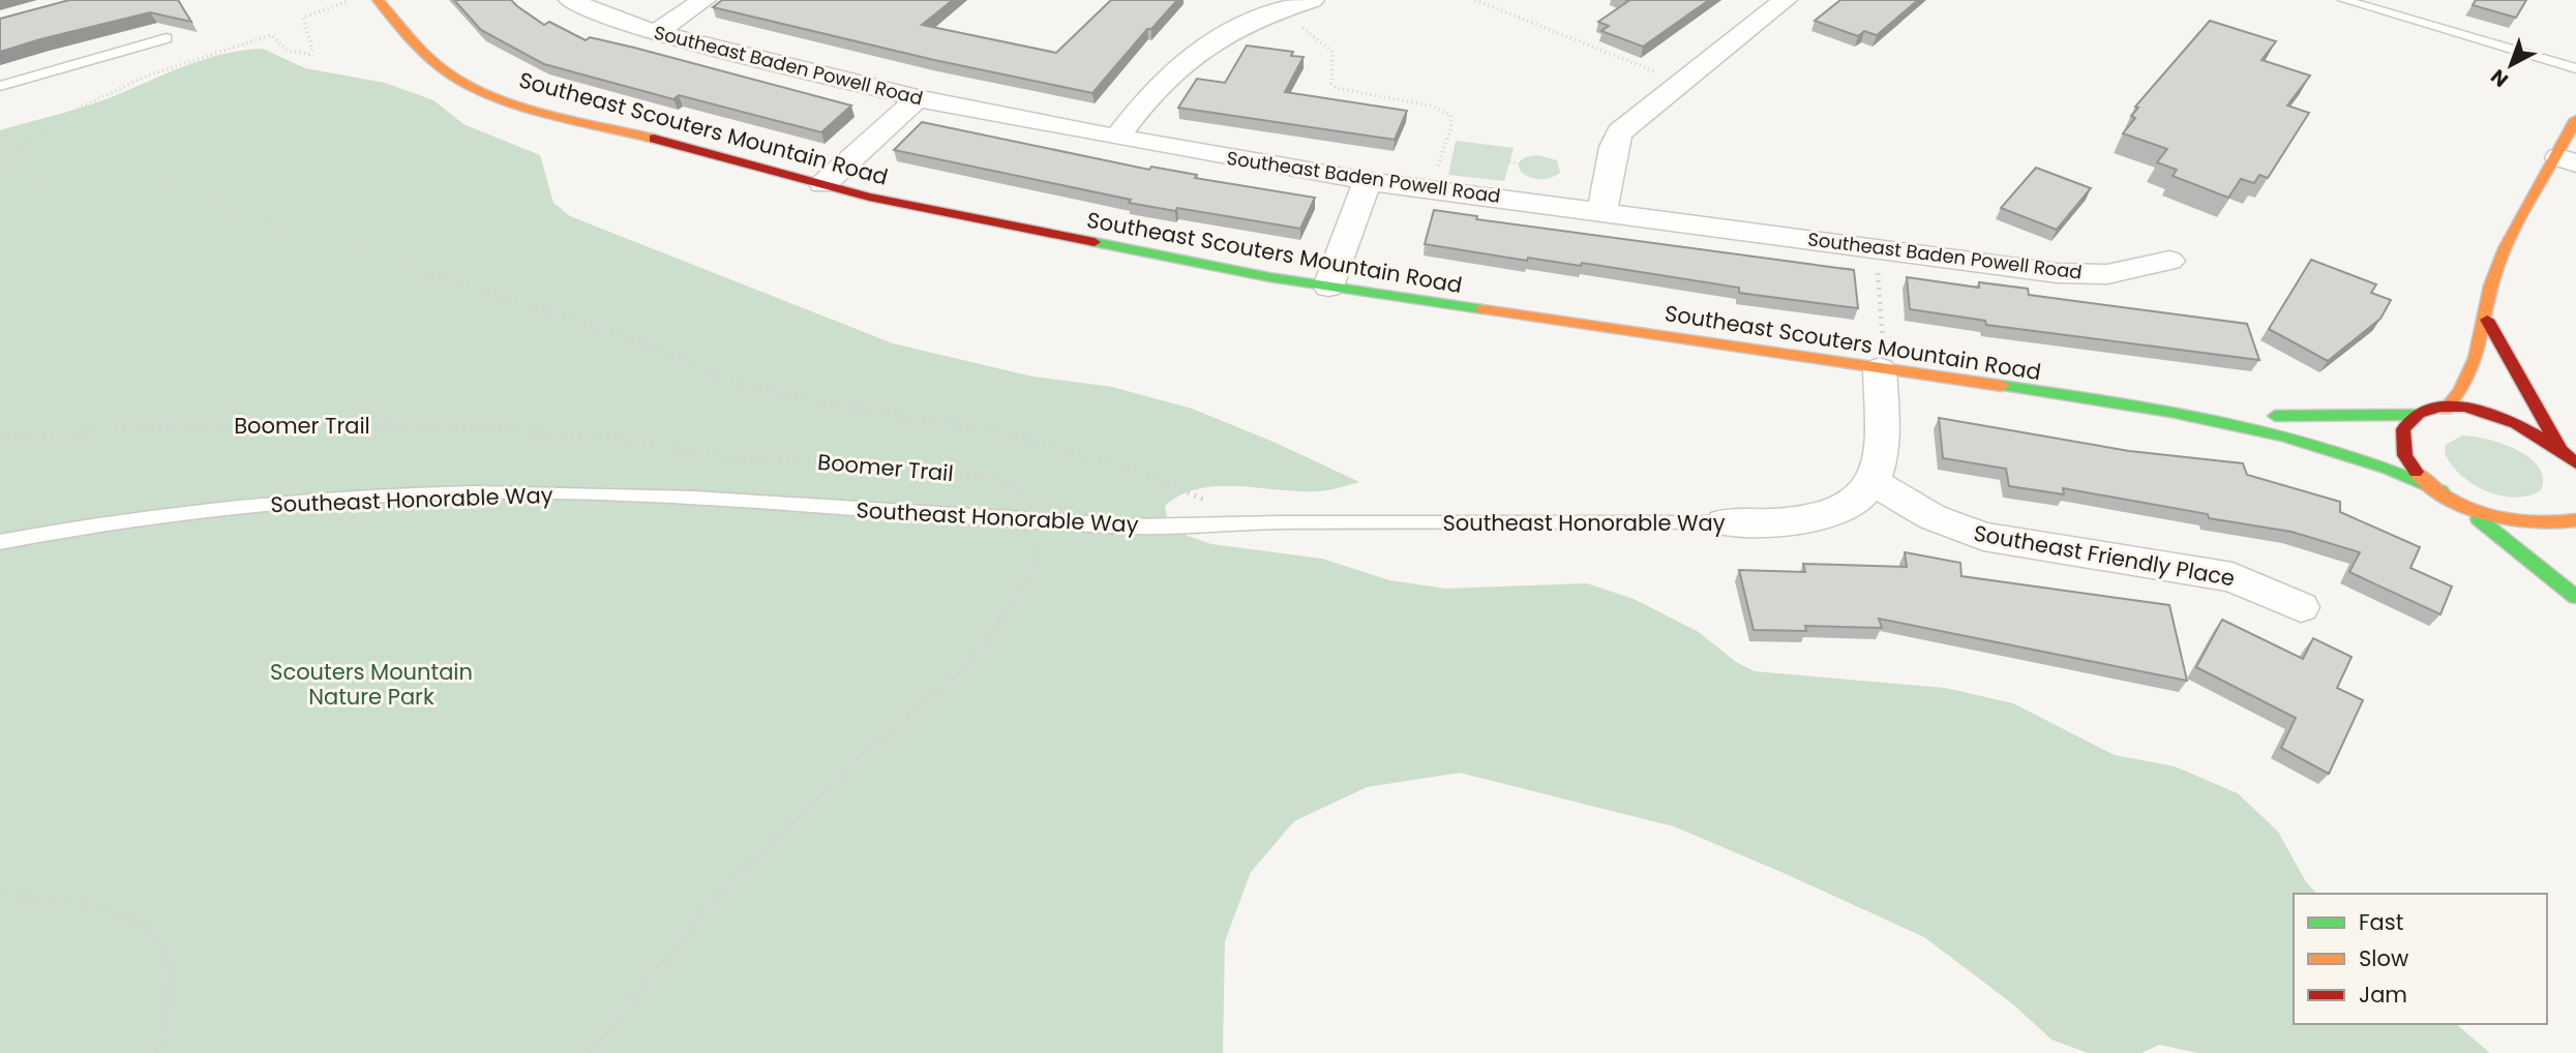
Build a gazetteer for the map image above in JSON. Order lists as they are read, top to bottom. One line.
{"streets":{"street":["Southeast Baden Powell Road","Southeast Scouters Mountain Road","Southeast Honorable Way","Southeast Friendly Place"],"path":["Boomer Trail"]},"crossings":[["Boomer Trail","Southeast Honorable Way"],["Southeast Honorable Way","Southeast Friendly Place"]],"parks":["Scouters Mountain Nature Park"],"legend":["Fast","Slow","Jam"],"north":"bottom left"}
